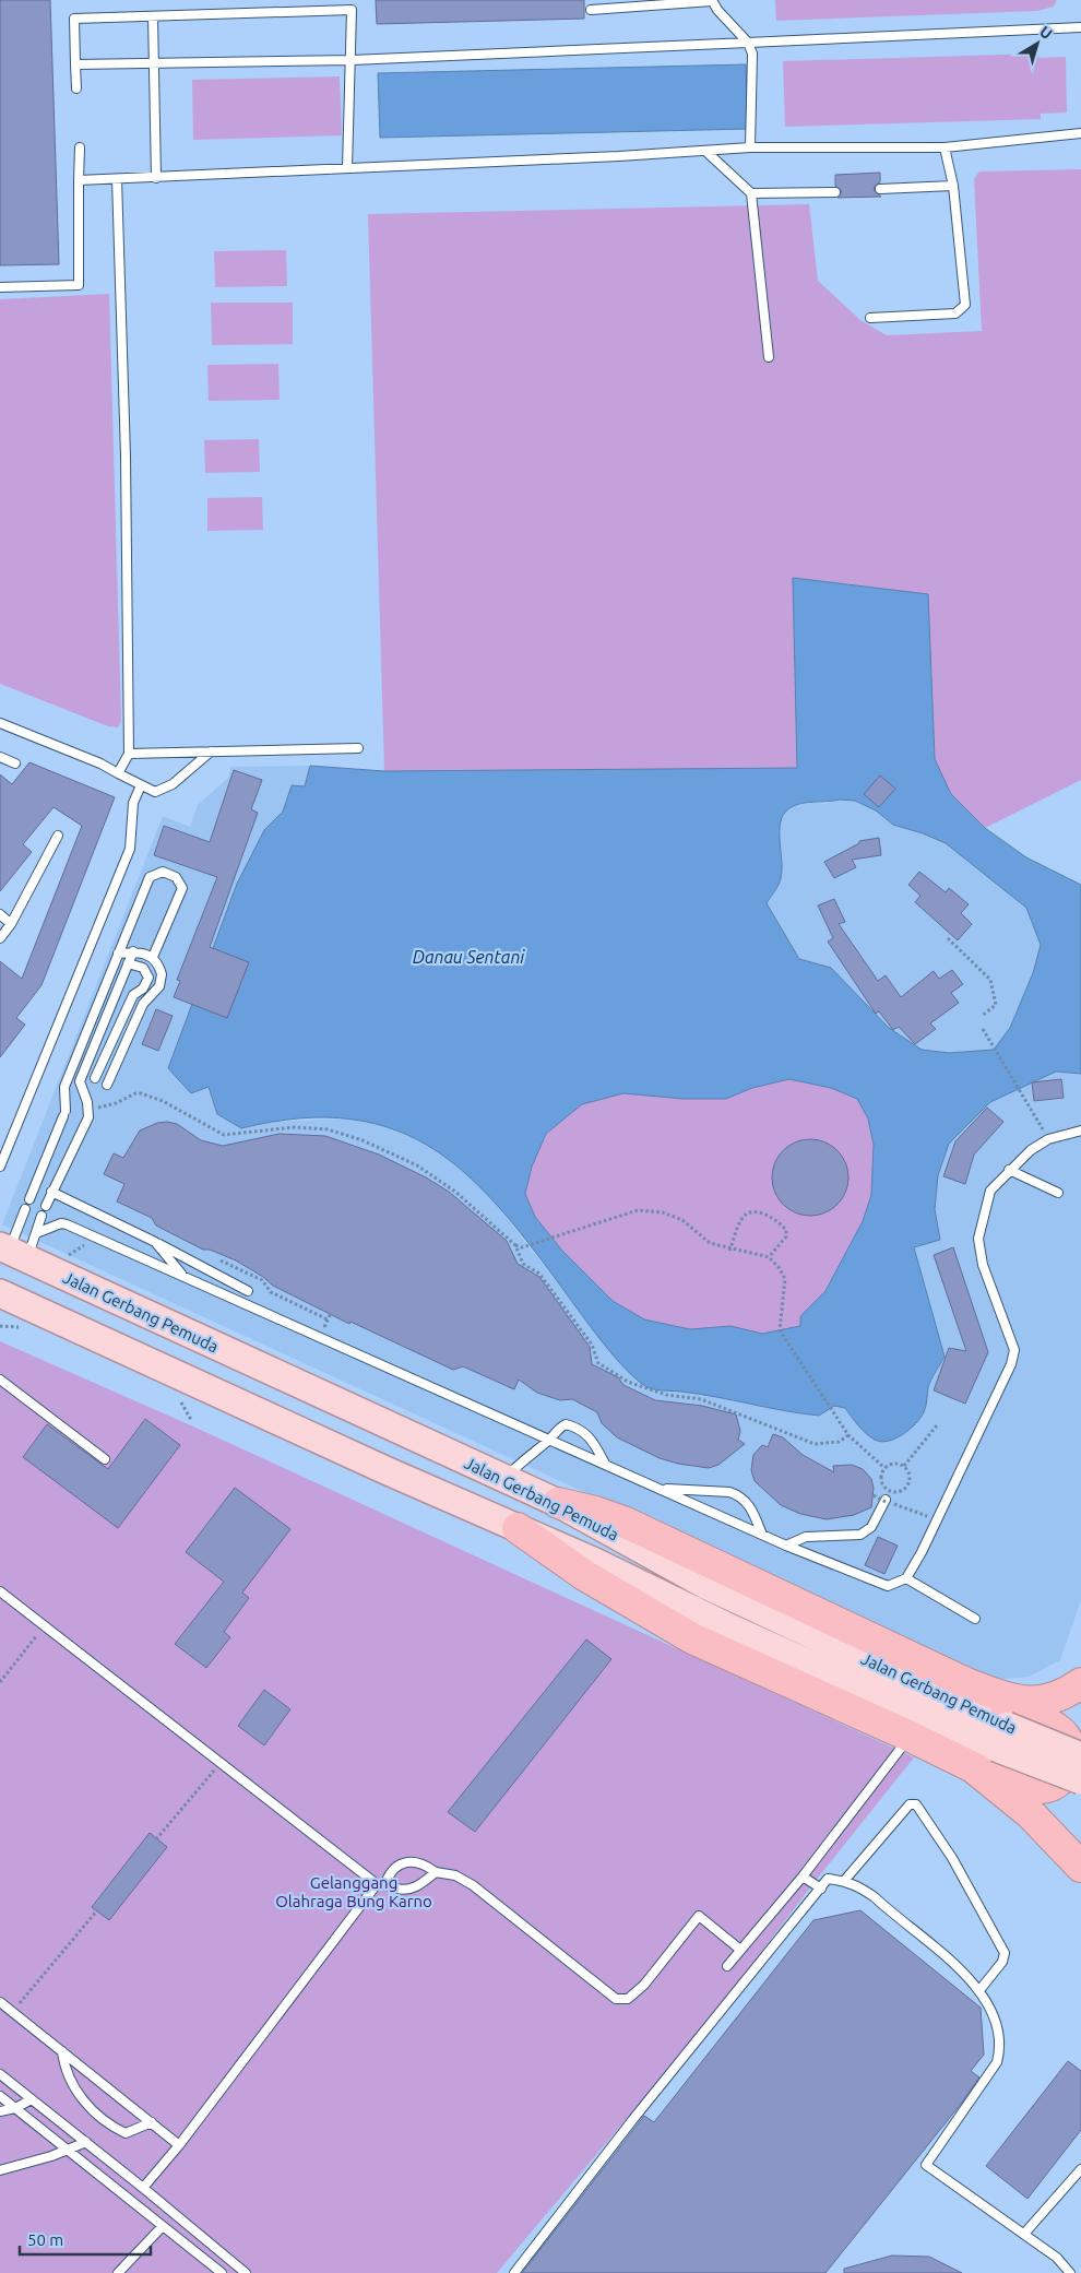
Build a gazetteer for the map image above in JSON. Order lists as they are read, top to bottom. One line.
{"streets":{"main road":["Jalan Gerbang Pemuda"]},"water":["Danau Sentani"],"parks":["Gelanggang Olahraga Bung Karno"],"scale_bar":"50 m","north":"top right"}
